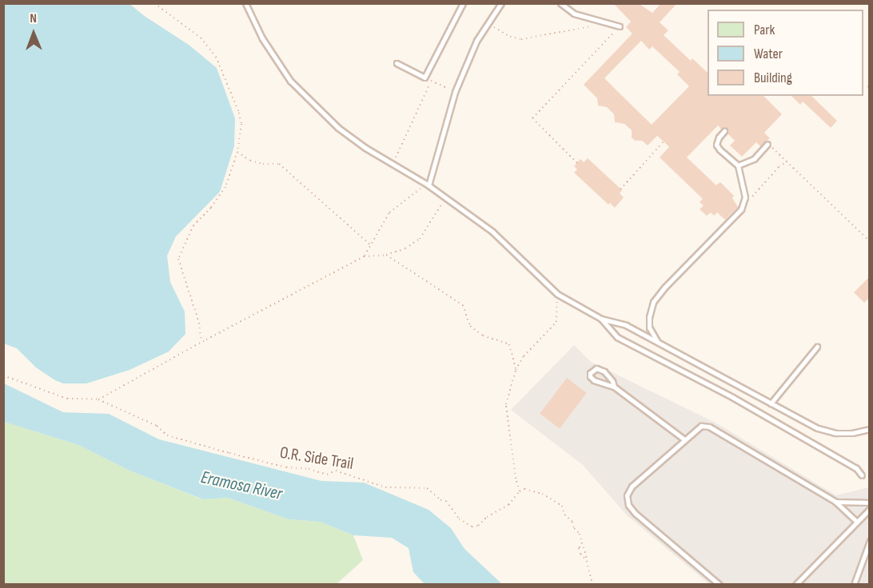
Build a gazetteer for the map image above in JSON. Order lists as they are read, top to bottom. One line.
{"streets":{"path":["O.R. Side Trail"]},"water":["Eramosa River"],"legend":["Park","Water","Building"],"north":"top"}
